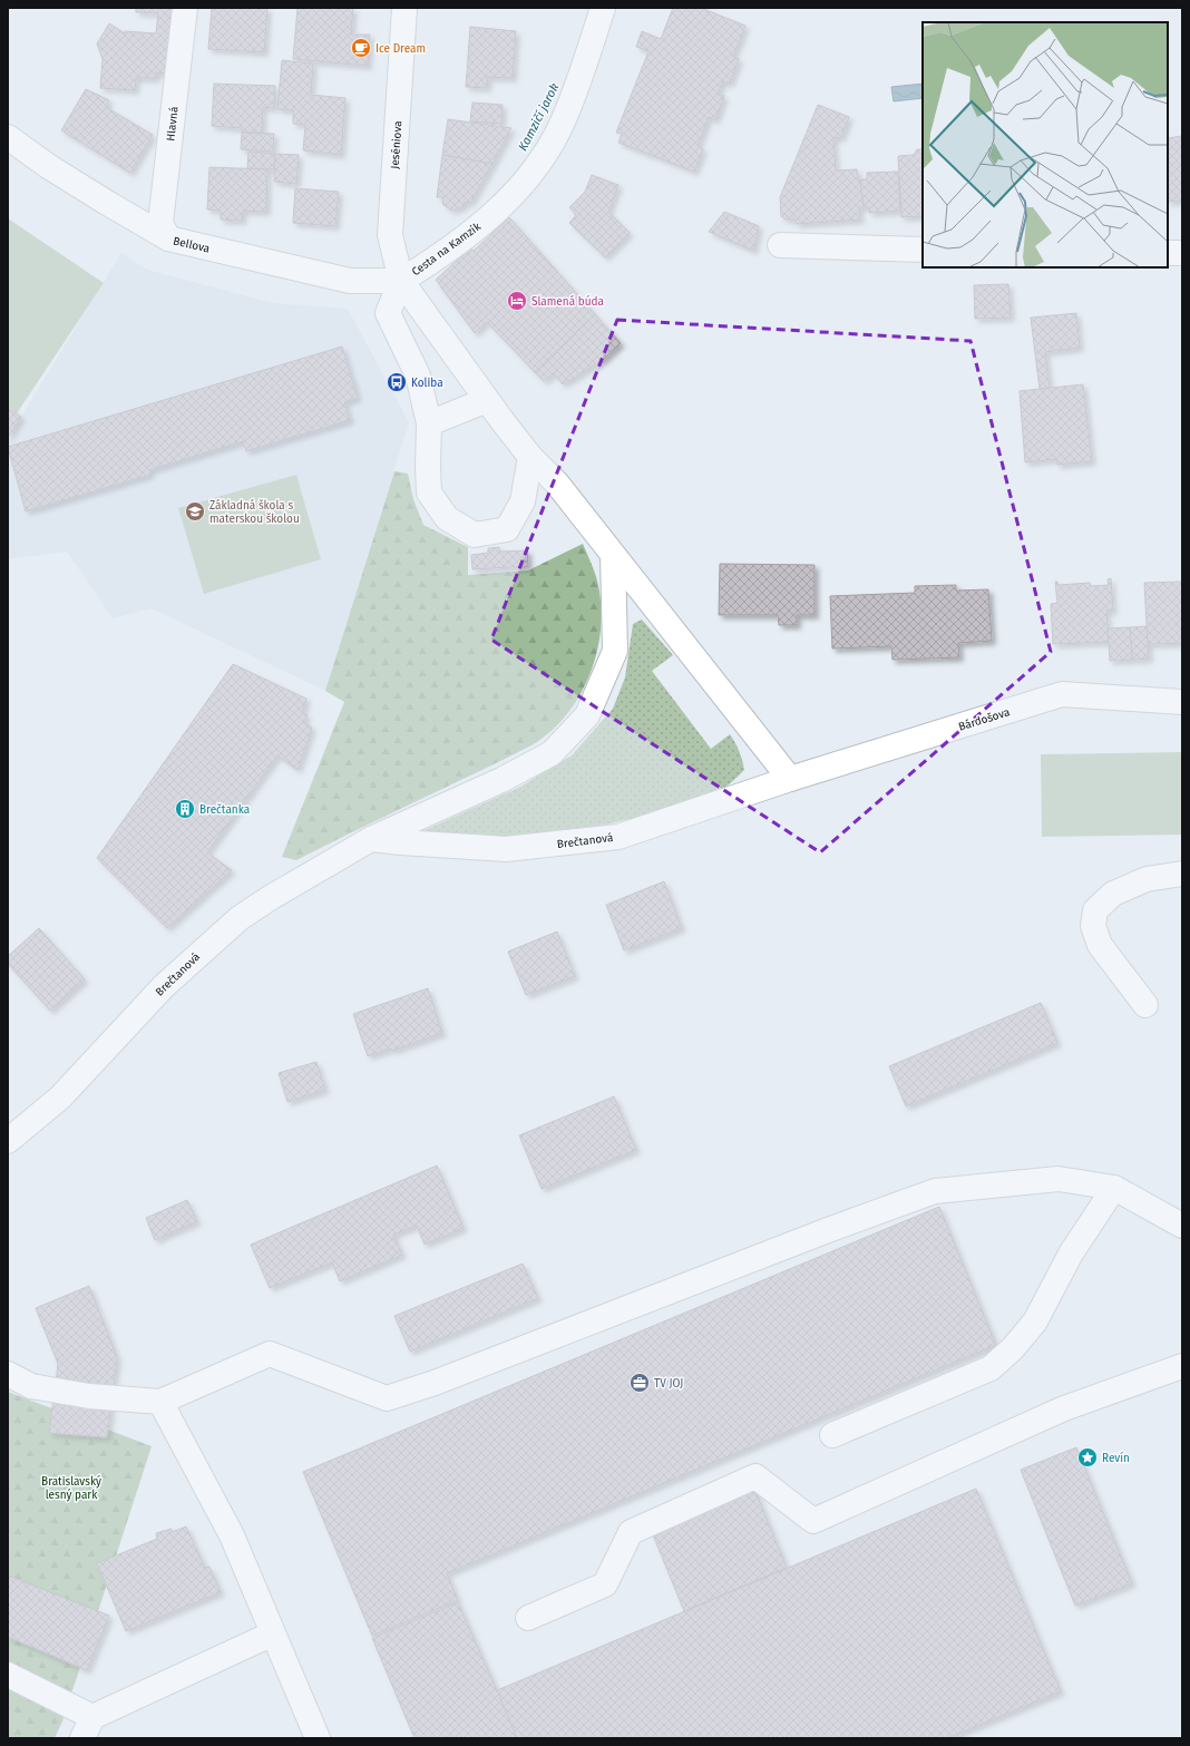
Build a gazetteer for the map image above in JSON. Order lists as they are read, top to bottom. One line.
{"streets":{"street":["Hlavná","Jeséniova","Bellova","Cesta na Kamzík","Bárdošova","Brečtanová"]},"crossings":[["Hlavná","Bellova"],["Jeséniova","Bellova"],["Jeséniova","Cesta na Kamzík"],["Bellova","Cesta na Kamzík"],["Cesta na Kamzík","Bárdošova"],["Cesta na Kamzík","Brečtanová"],["Bárdošova","Brečtanová"]],"water":["Kamzičí jarok"],"parks":["Bratislavský lesný park"],"places":{"cafe":["Ice Dream"],"hotel":["Slamená búda"],"bus stop":["Koliba"],"school or university":["Základná škola s materskou školou"],"building":["Brečtanka"],"office":["TV JOJ"],"place":["Revín"]}}
